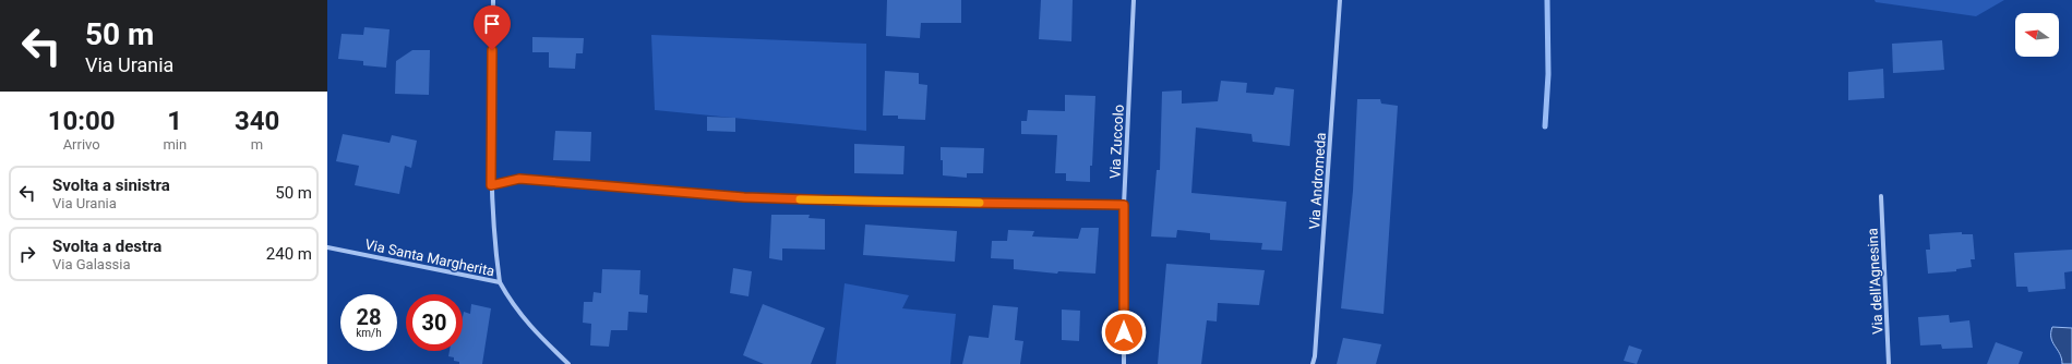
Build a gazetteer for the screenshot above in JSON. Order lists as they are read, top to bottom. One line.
{"streets":{"street":["Via Zuccolo","Via Andromeda","Via Santa Margherita","Via dell'Agnesina"]},"north":"left","page":{"turn":["50 m","Via Urania"],"eta":["10:00","Arrivo","1","min","340","m"],"list":[{"name":"Svolta a sinistra","note":"Via Urania","value":"50 m"},{"name":"Svolta a destra","note":"Via Galassia","value":"240 m"}],"speed":"28 km/h","limit":"30"}}
